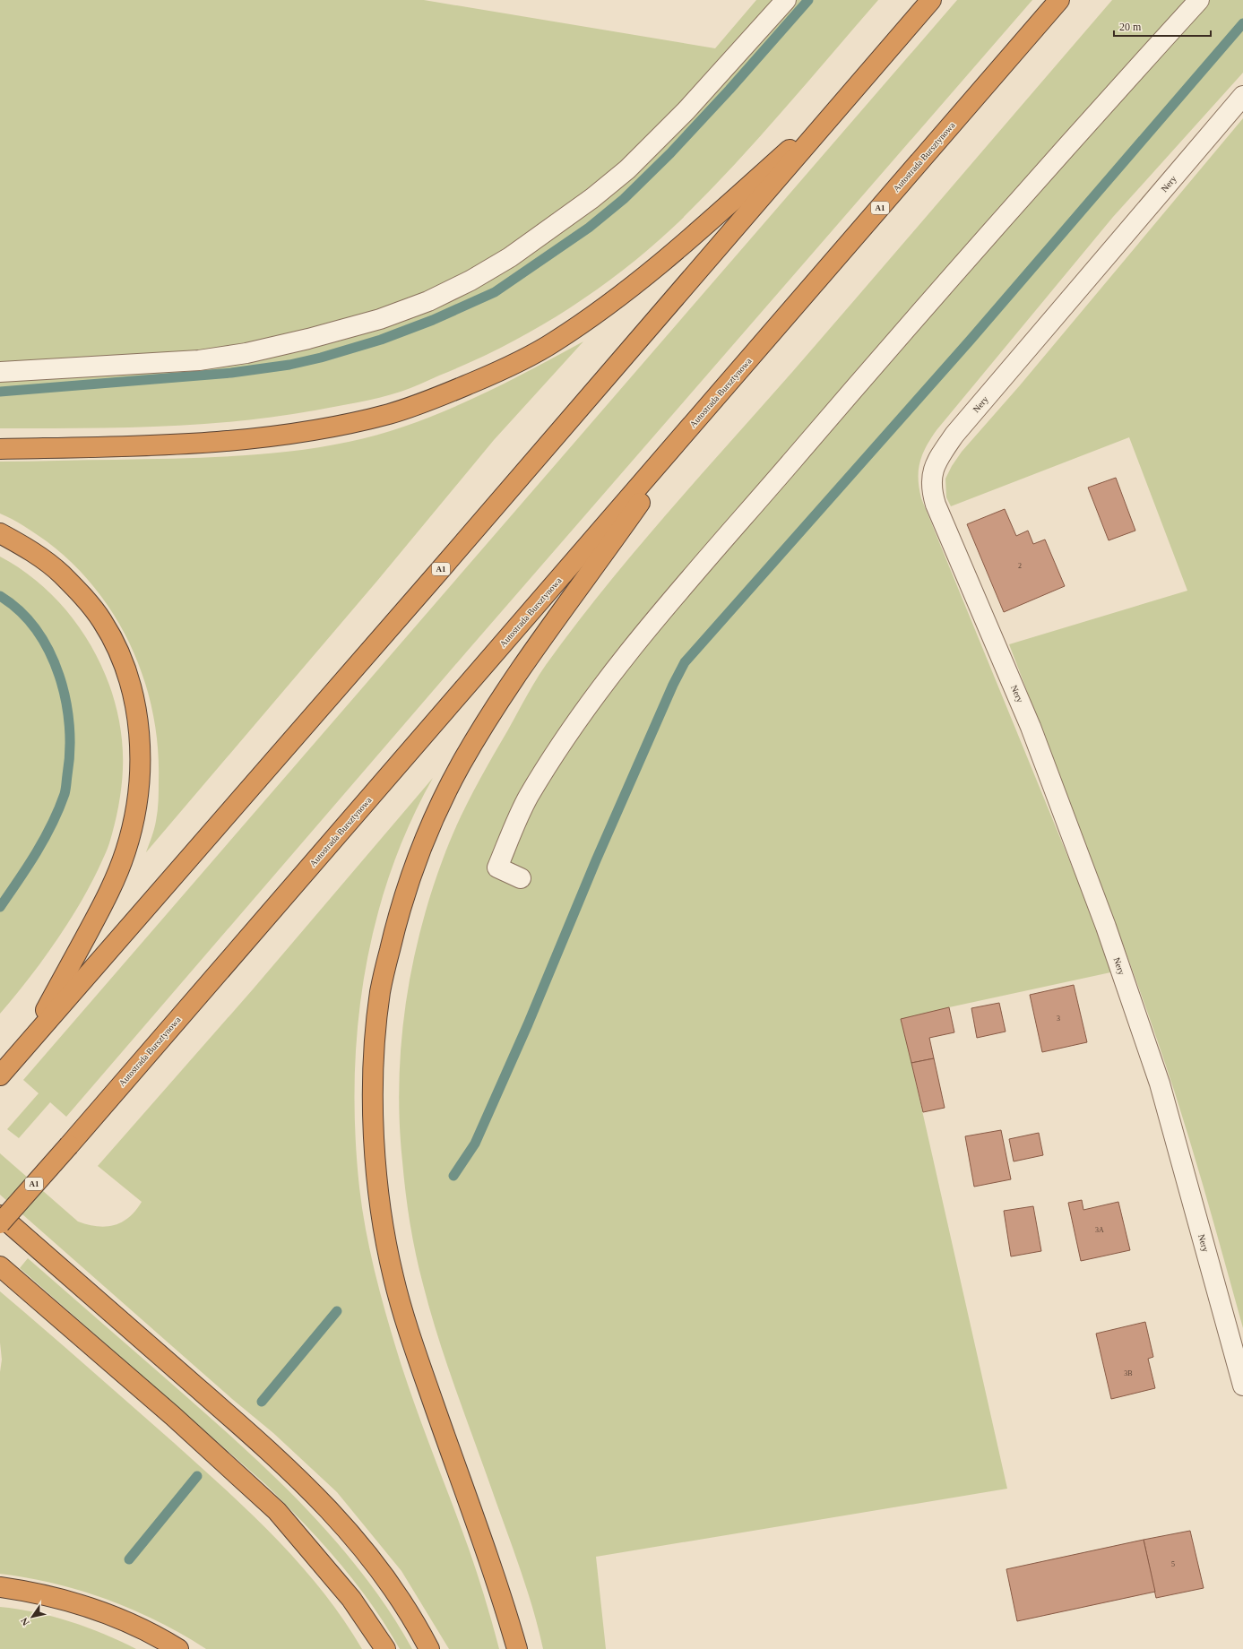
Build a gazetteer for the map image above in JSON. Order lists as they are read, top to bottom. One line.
{"streets":{"highway":["Autostrada Bursztynowa","A1"],"street":["Nery"]},"house_numbers":["2","3","3A","3B","5"],"scale_bar":"20 m","north":"bottom left"}
